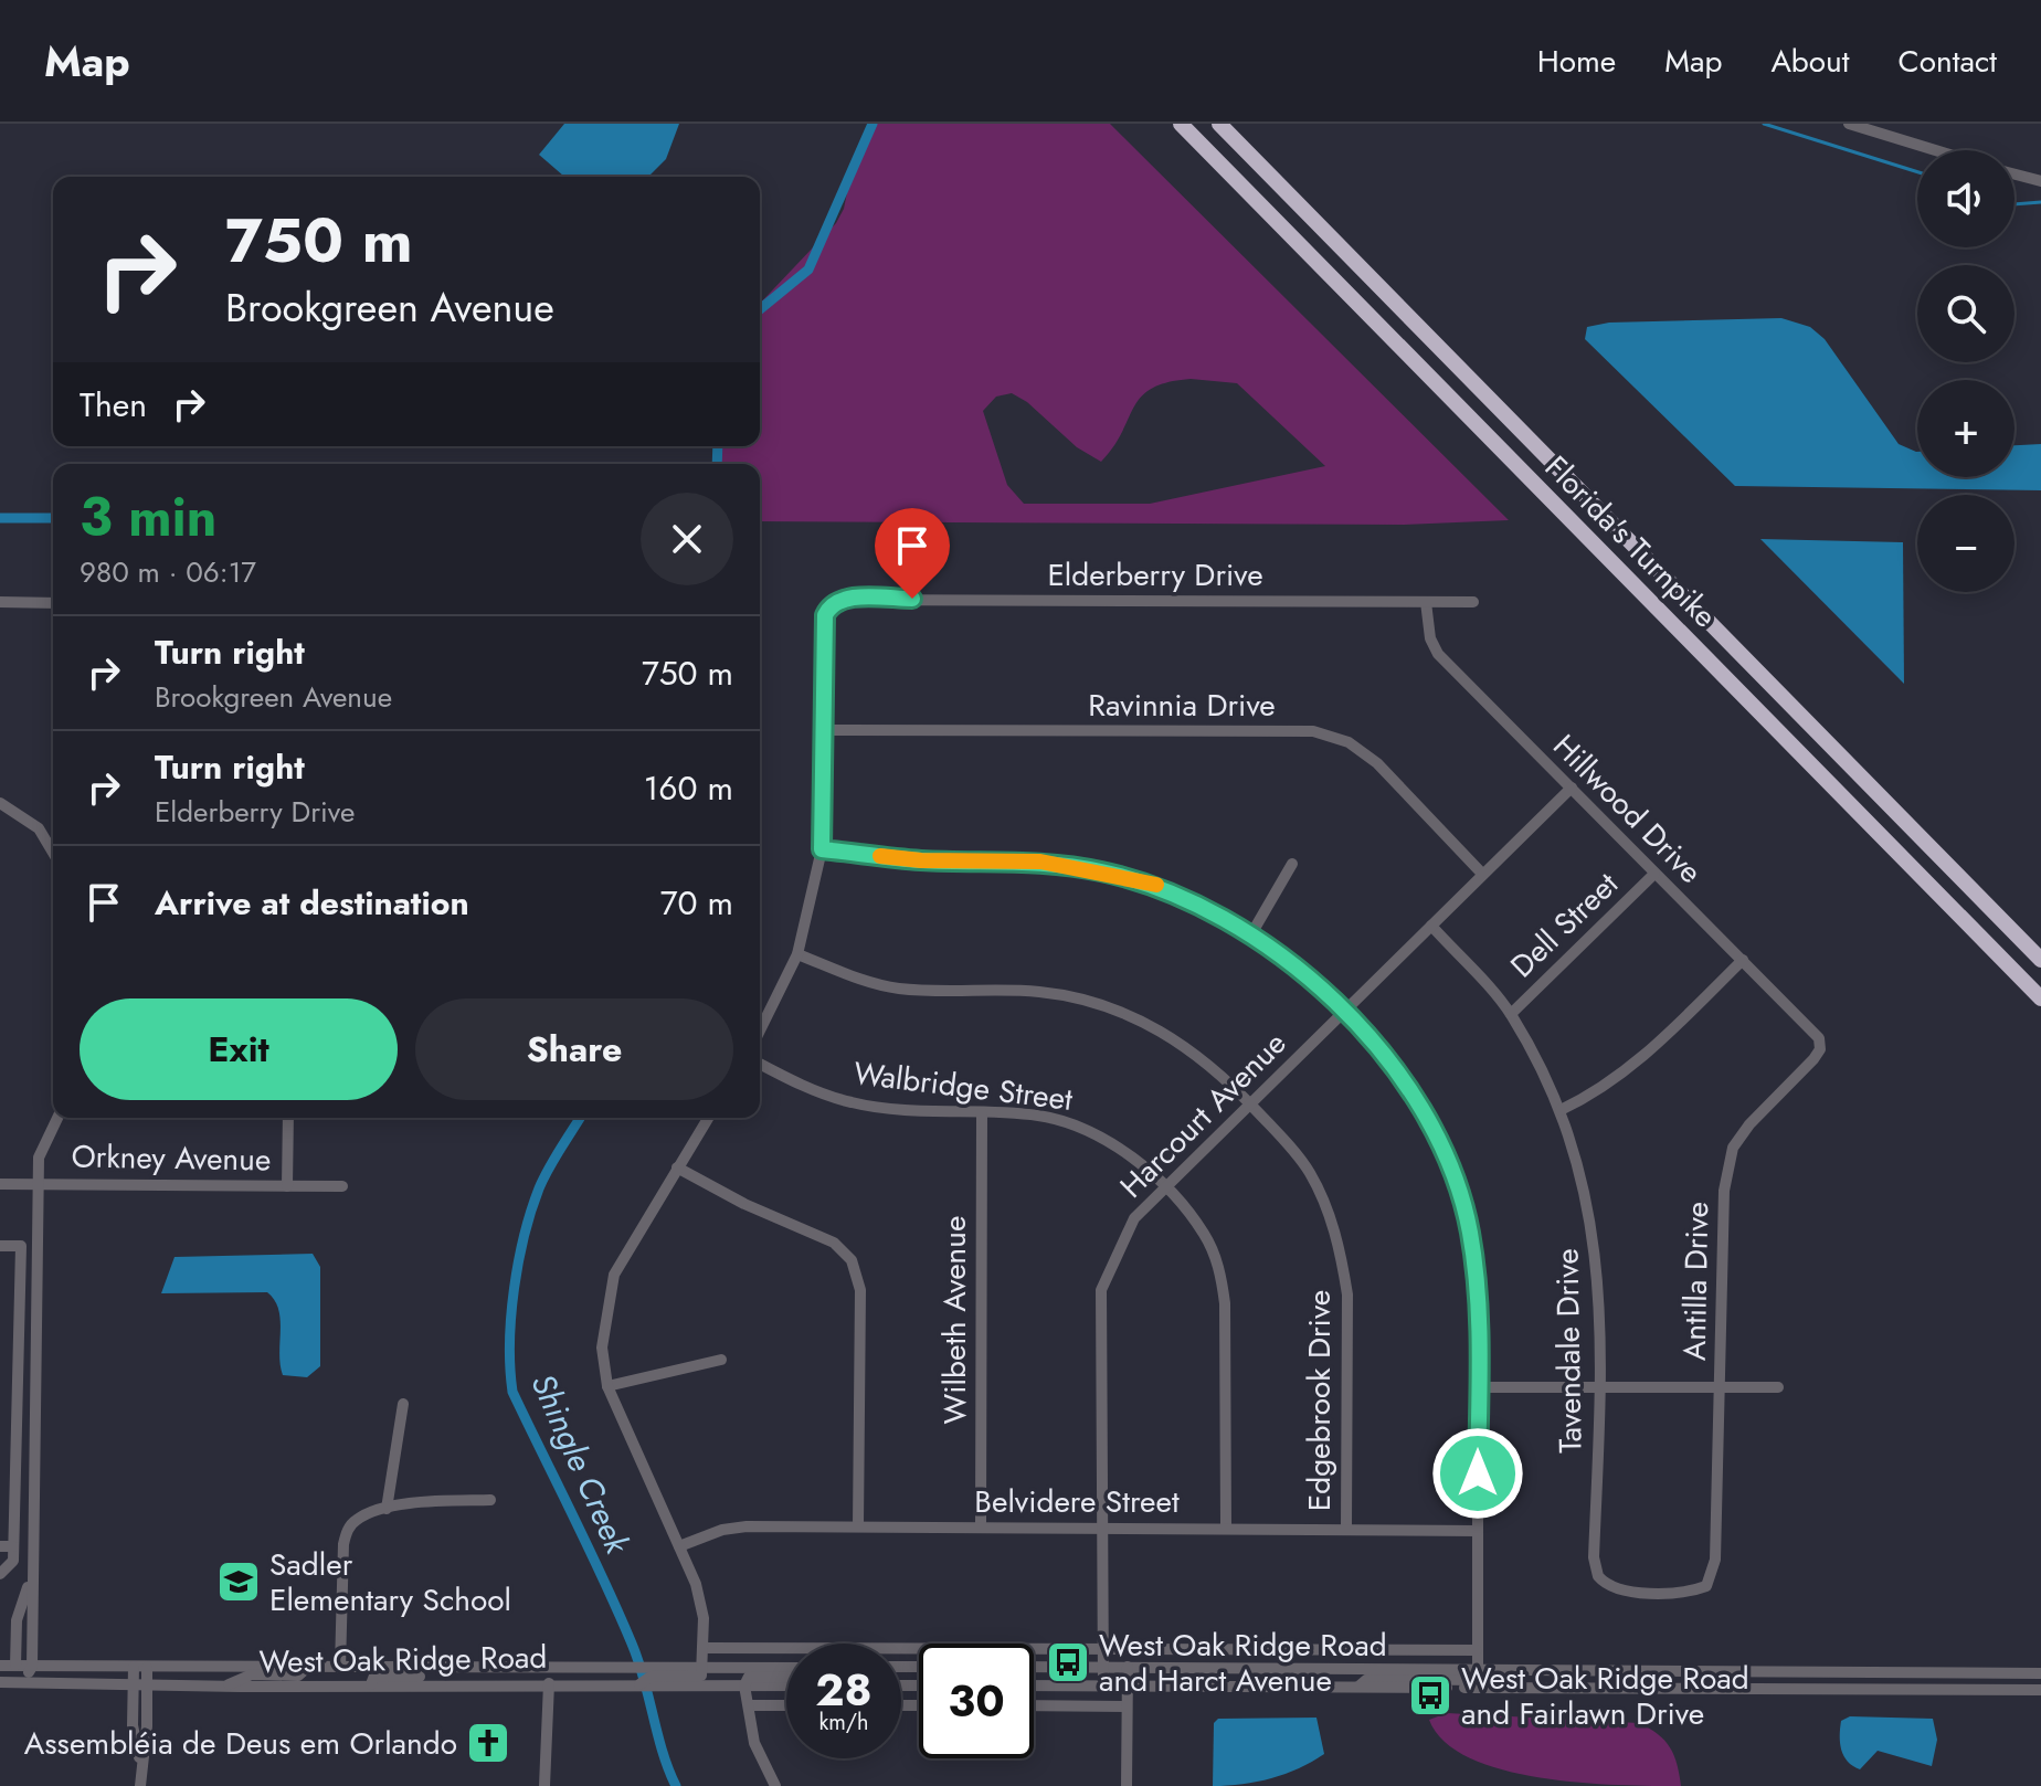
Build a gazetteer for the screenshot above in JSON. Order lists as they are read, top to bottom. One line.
{"streets":{"highway":["Florida's Turnpike"],"street":["Elderberry Drive","Ravinnia Drive","Hillwood Drive","Dell Street","Walbridge Street","Harcourt Avenue","Orkney Avenue","Antilla Drive","Wilbeth Avenue","Tavendale Drive","Edgebrook Drive","Belvidere Street","West Oak Ridge Road"]},"crossings":[["Elderberry Drive","Ravinnia Drive"],["Elderberry Drive","Hillwood Drive"],["Ravinnia Drive","Harcourt Avenue"],["Hillwood Drive","Dell Street"],["Hillwood Drive","Harcourt Avenue"],["Hillwood Drive","Antilla Drive"],["Dell Street","Tavendale Drive"],["Walbridge Street","Harcourt Avenue"],["Walbridge Street","Wilbeth Avenue"],["Walbridge Street","Belvidere Street"],["Harcourt Avenue","Tavendale Drive"],["Harcourt Avenue","Edgebrook Drive"],["Harcourt Avenue","Belvidere Street"],["Antilla Drive","Tavendale Drive"],["Wilbeth Avenue","Belvidere Street"],["Edgebrook Drive","Belvidere Street"]],"water":["Shingle Creek"],"places":{"school or university":["Sadler Elementary School"],"bus stop":["West Oak Ridge Road and Harct Avenue","West Oak Ridge Road and Fairlawn Drive"],"church":["Assembléia de Deus em Orlando"]},"page":{"header":"Map","nav":["Home","Map","About","Contact"],"map_buttons":["+","−"],"turn":["750 m","Brookgreen Avenue"],"then":"Then","heading":["3 min","980 m · 06:17"],"list":[{"name":"Turn right","note":"Brookgreen Avenue","value":"750 m"},{"name":"Turn right","note":"Elderberry Drive","value":"160 m"},{"name":"Arrive at destination","value":"70 m"}],"buttons":["Exit","Share"],"speed":"28 km/h","limit":"30"}}
